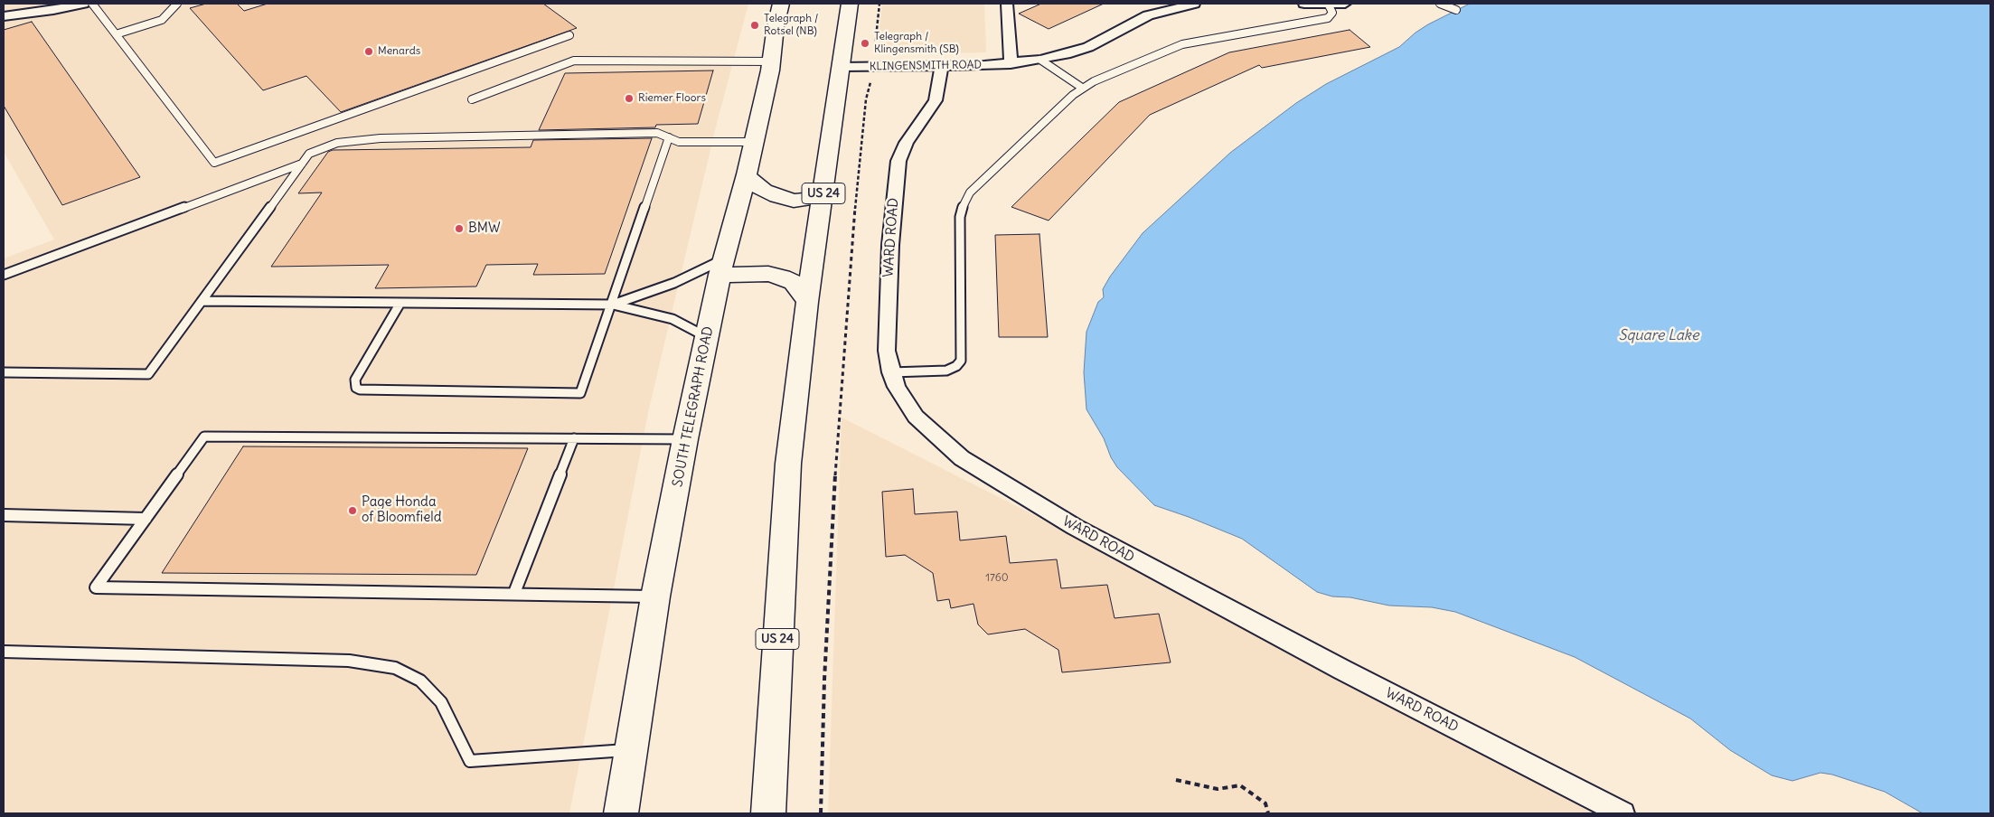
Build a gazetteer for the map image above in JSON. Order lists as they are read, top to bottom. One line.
{"streets":{"highway":["US 24","SOUTH TELEGRAPH ROAD"],"street":["KLINGENSMITH ROAD","WARD ROAD"]},"crossings":[["KLINGENSMITH ROAD","US 24"],["KLINGENSMITH ROAD","WARD ROAD"]],"water":["Square Lake"],"places":["Telegraph / Rotsel (NB)","Telegraph / Klingensmith (SB)","Menards","Riemer Floors","BMW","Page Honda of Bloomfield"],"house_numbers":["1760"]}
